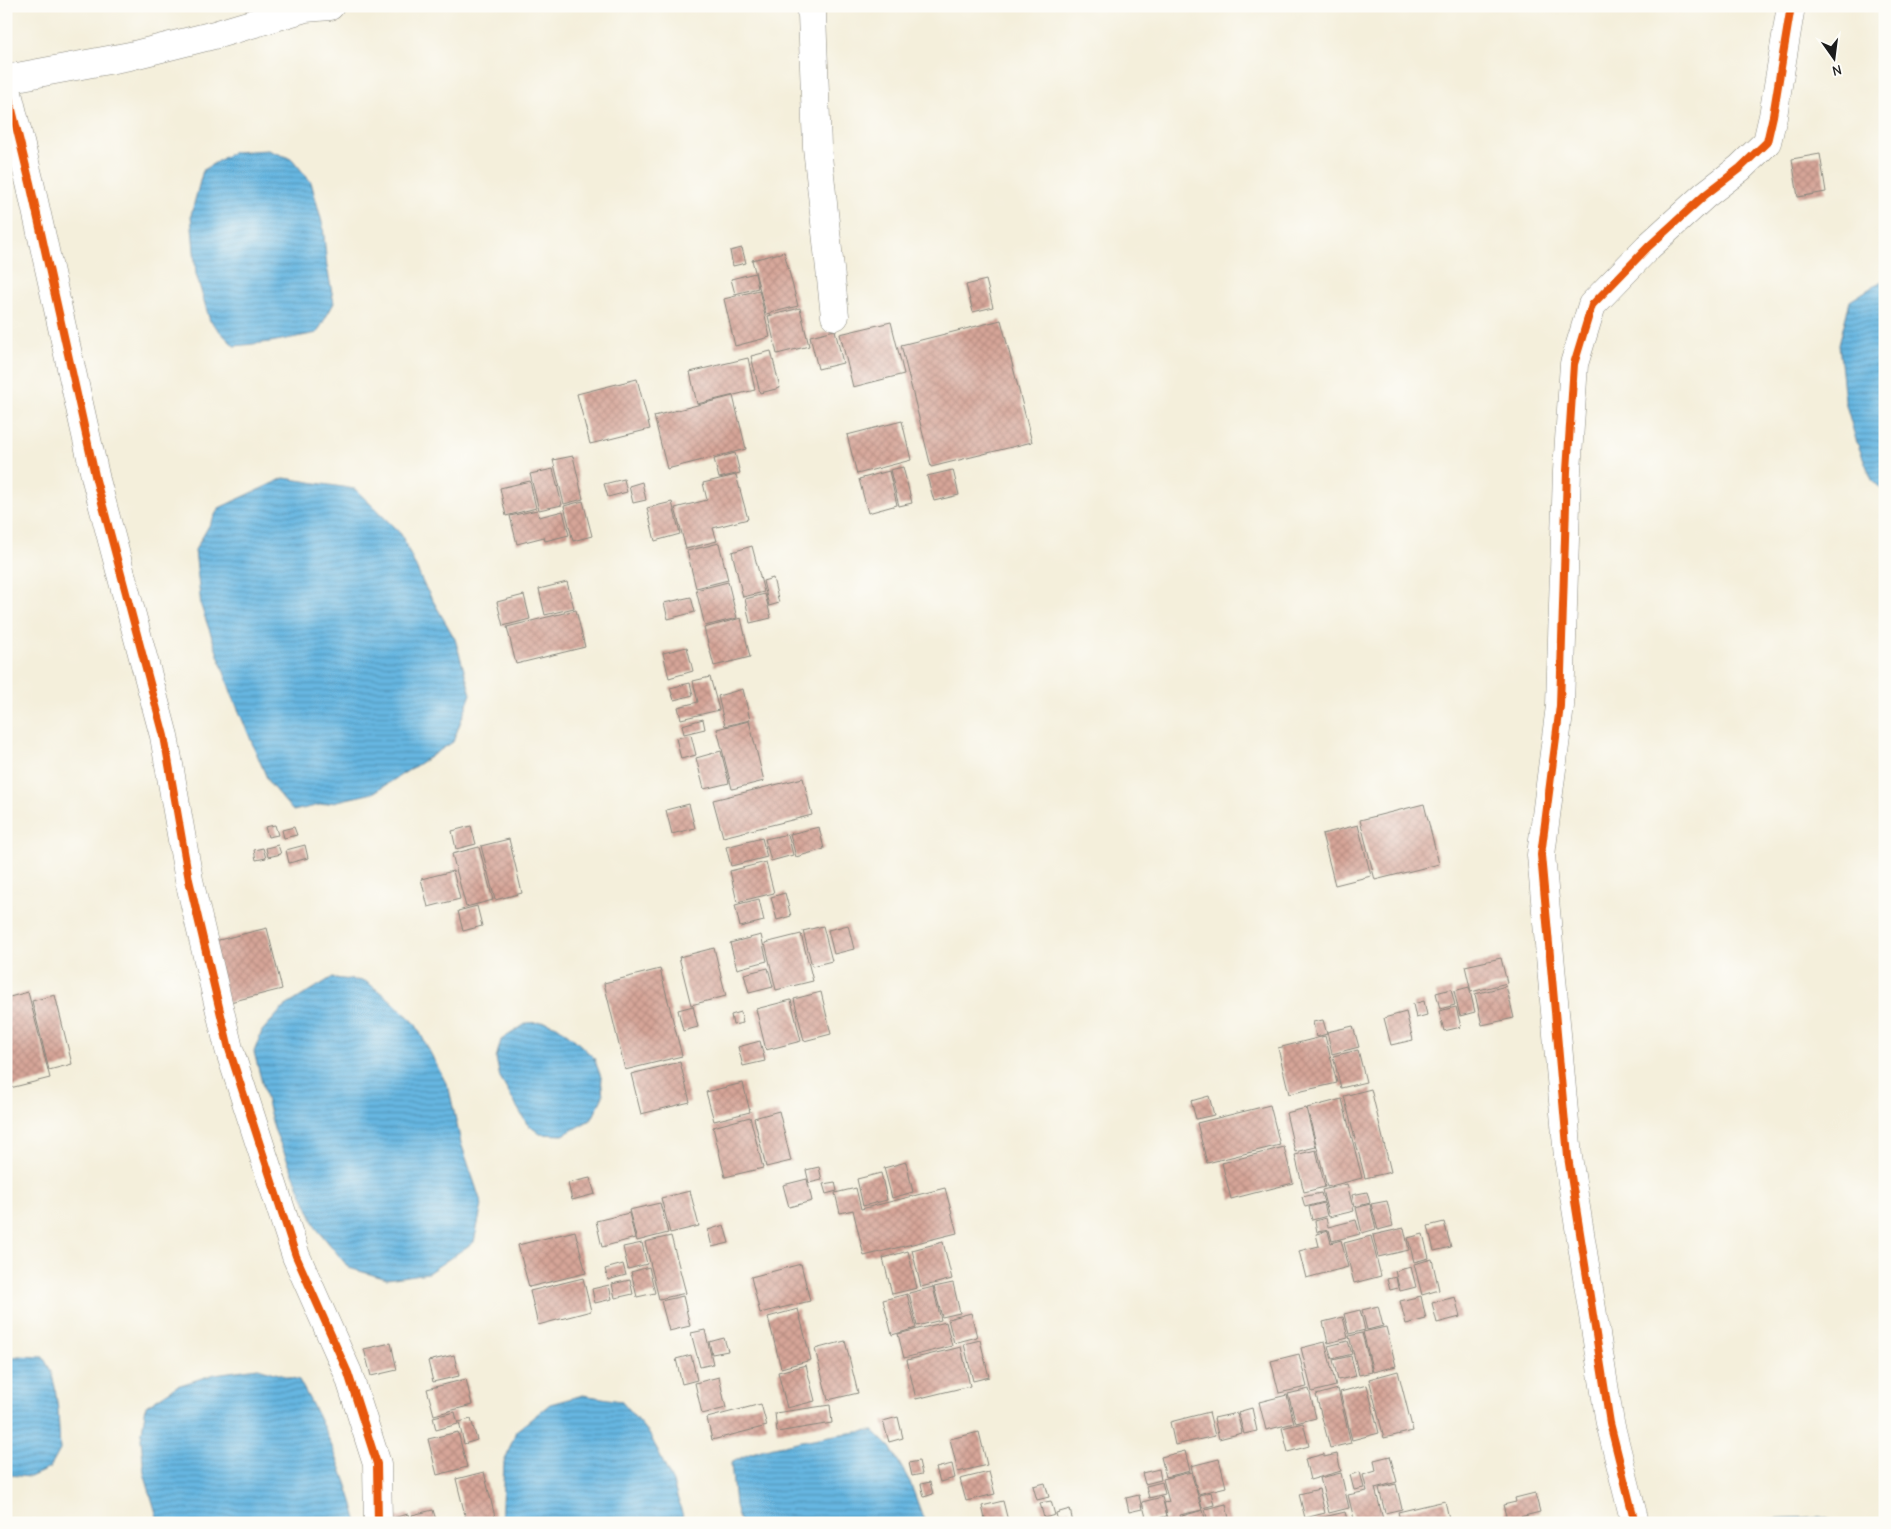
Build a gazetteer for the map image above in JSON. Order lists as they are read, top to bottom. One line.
{"north":"bottom"}
